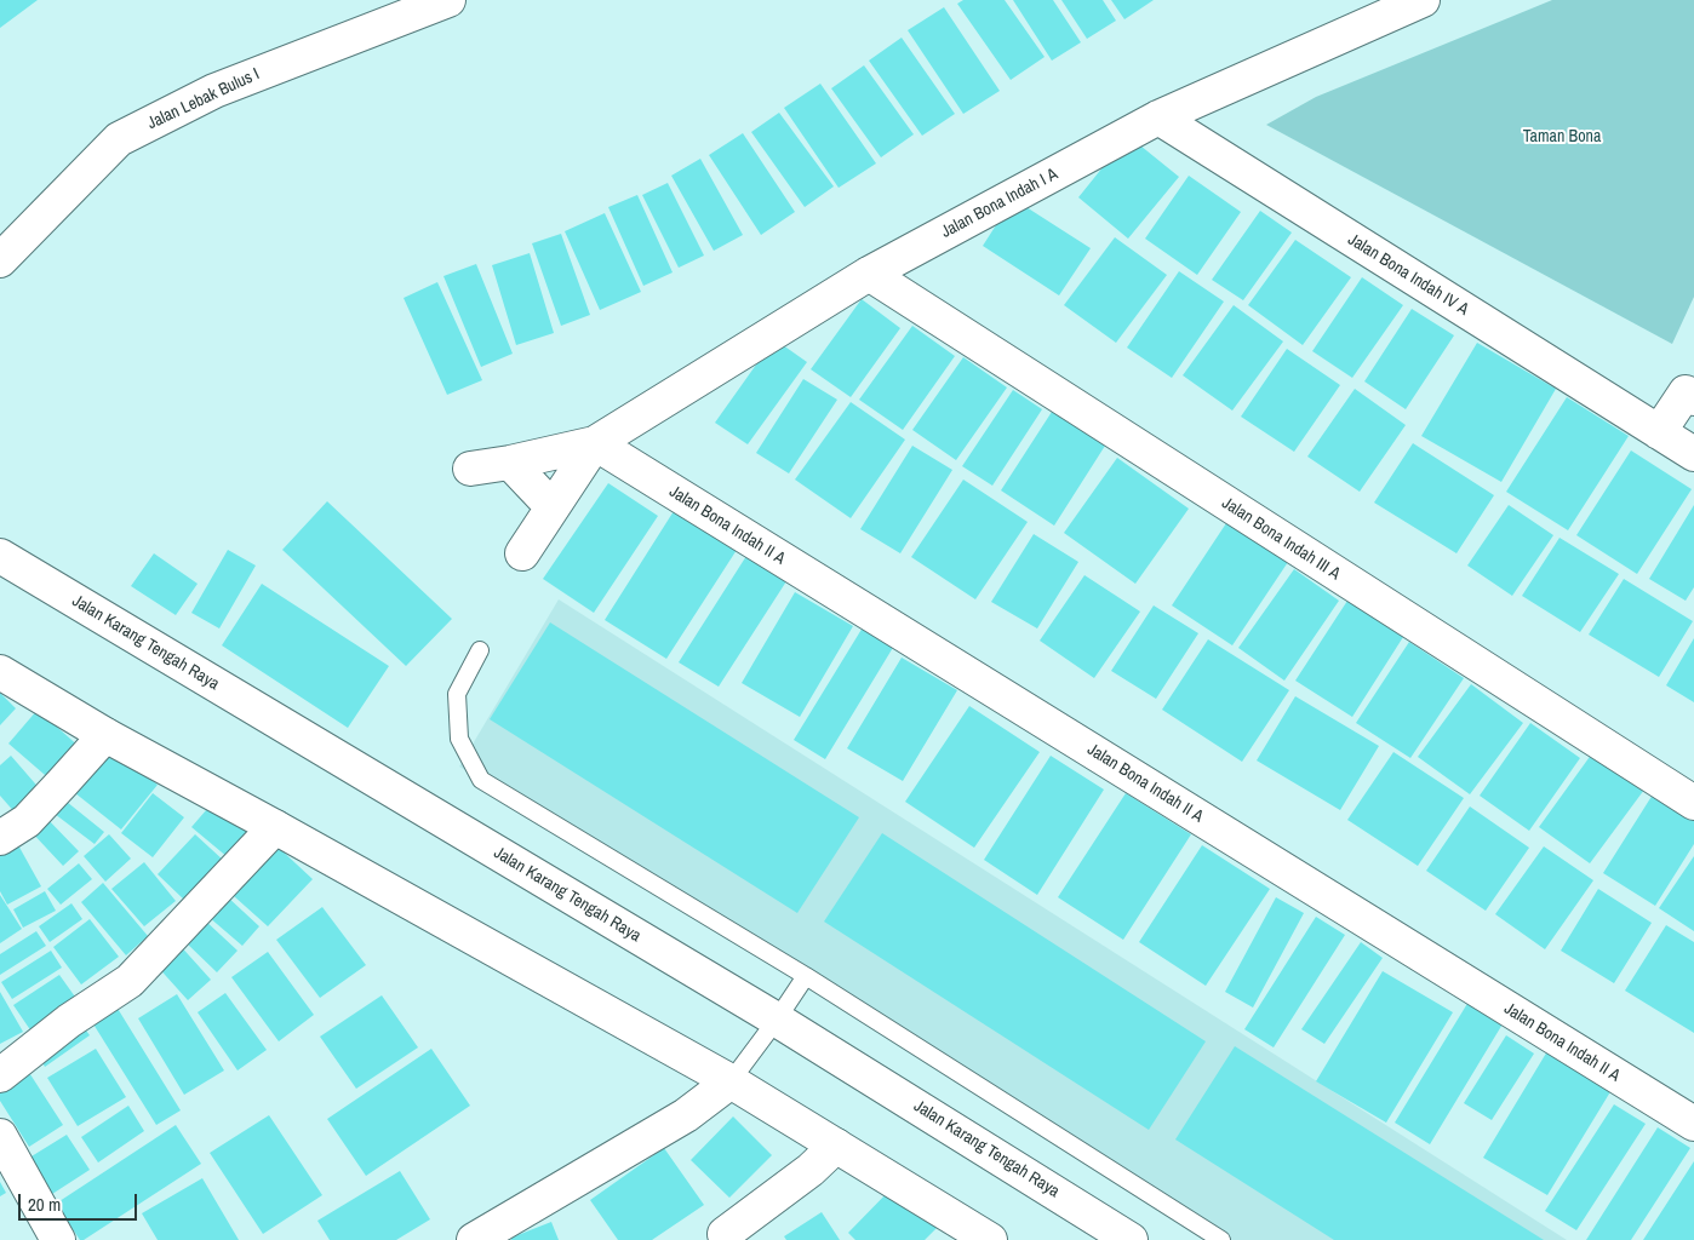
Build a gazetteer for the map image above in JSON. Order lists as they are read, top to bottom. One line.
{"streets":{"street":["Jalan Lebak Bulus I","Jalan Bona Indah I A","Jalan Bona Indah IV A","Jalan Bona Indah II A","Jalan Bona Indah III A","Jalan Karang Tengah Raya"]},"crossings":[["Jalan Bona Indah I A","Jalan Bona Indah IV A"],["Jalan Bona Indah I A","Jalan Bona Indah II A"],["Jalan Bona Indah I A","Jalan Bona Indah III A"]],"parks":["Taman Bona"],"scale_bar":"20 m"}
